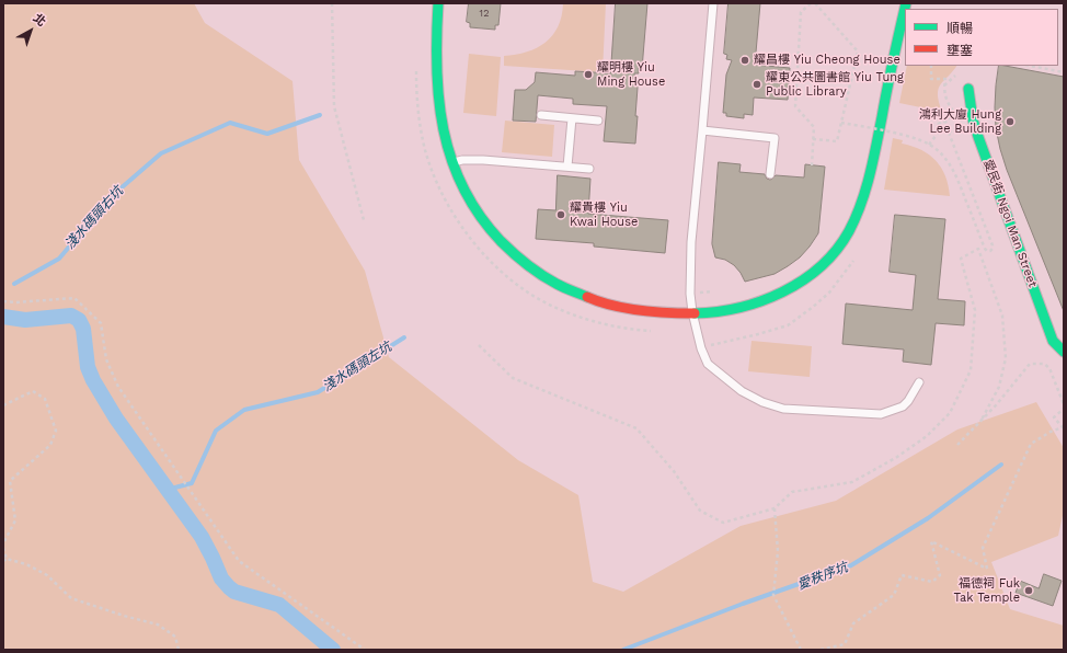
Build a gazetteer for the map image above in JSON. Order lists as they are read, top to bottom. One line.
{"streets":{"street":["愛民街 Ngoi Man Street"]},"water":["淺水碼頭右坑","淺水碼頭左坑","愛秩序坑"],"places":["耀昌樓 Yiu Cheong House","耀明樓 Yiu Ming House","耀東公共圖書館 Yiu Tung Public Library","鴻利大廈 Hung Lee Building","耀貴樓 Yiu Kwai House","福德祠 Fuk Tak Temple"],"house_numbers":["12"],"legend":["順暢","壅塞"],"north":"top right"}
